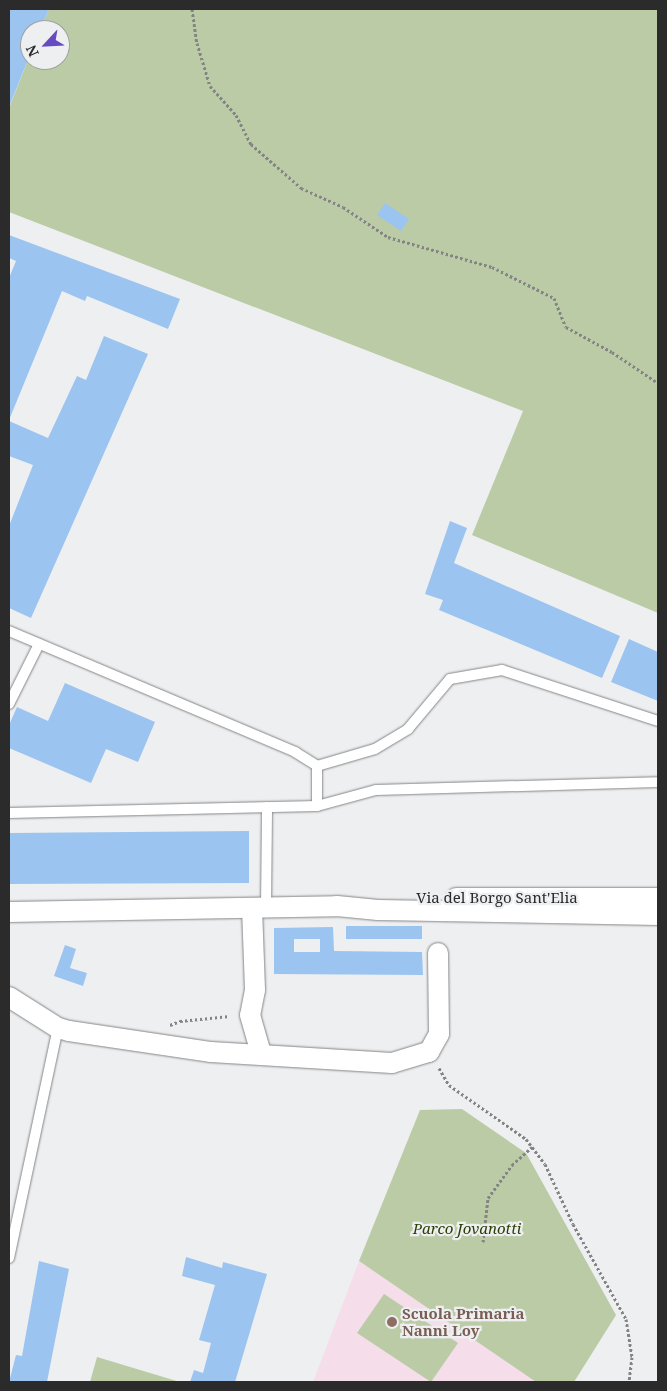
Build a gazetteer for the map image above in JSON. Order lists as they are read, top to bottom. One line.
{"streets":{"street":["Via del Borgo Sant'Elia"]},"parks":["Parco Jovanotti"],"places":["Scuola Primaria Nanni Loy"],"north":"bottom left"}
